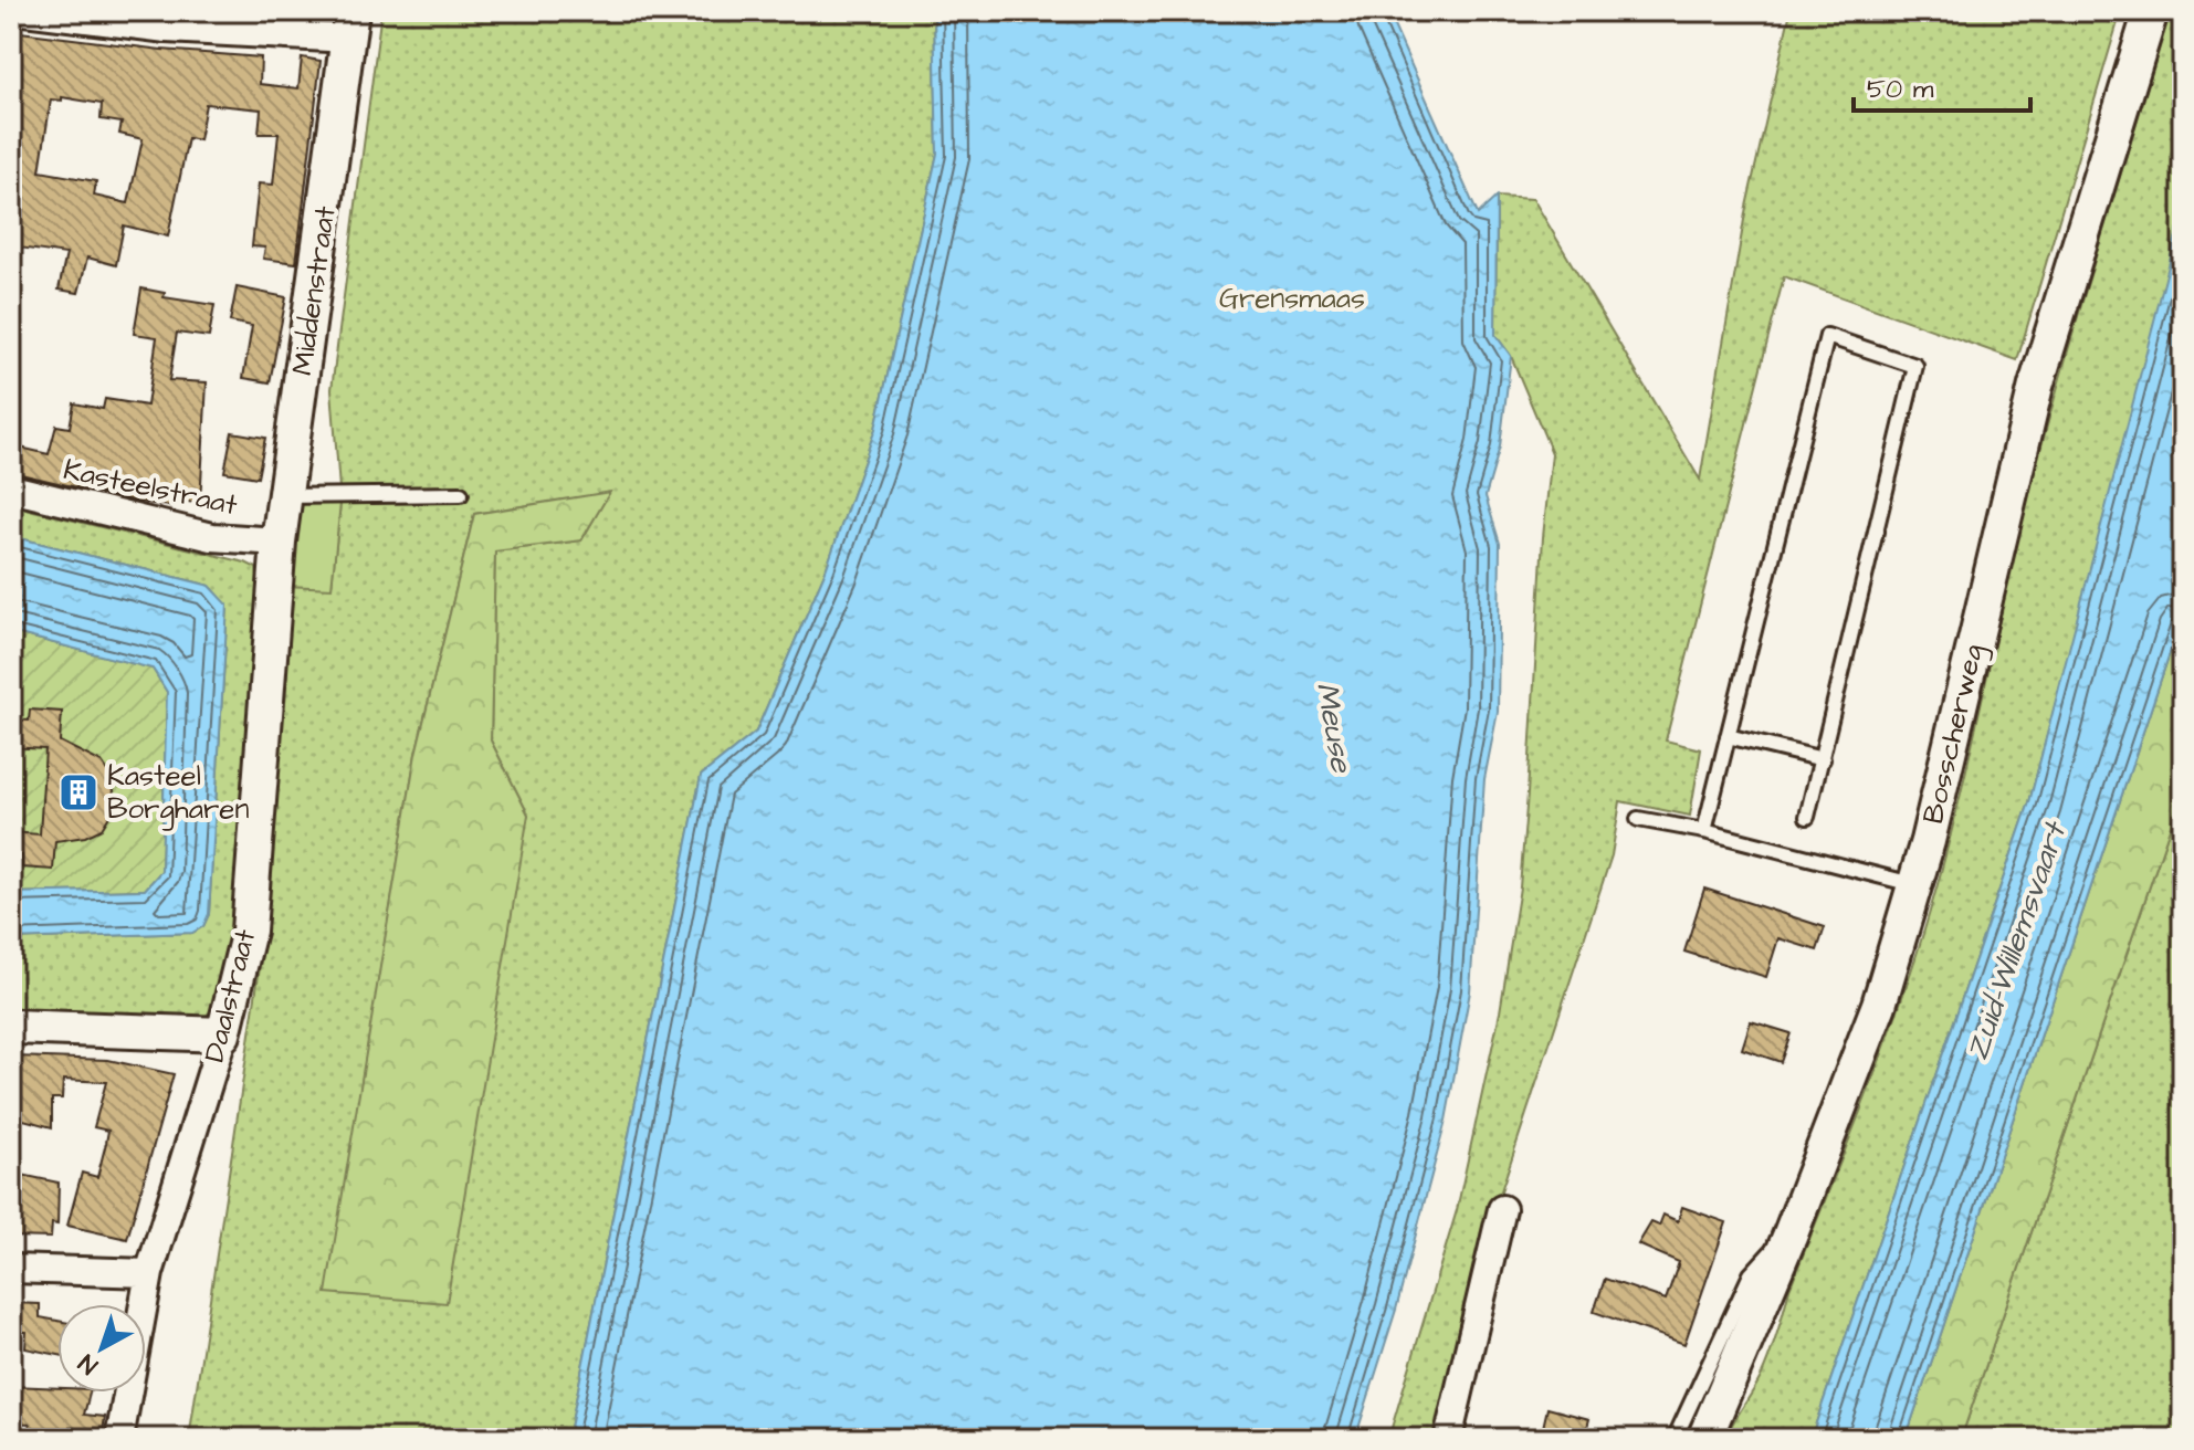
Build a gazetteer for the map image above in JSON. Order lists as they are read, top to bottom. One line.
{"streets":{"street":["Middenstraat","Kasteelstraat","Bosscherweg","Daalstraat"]},"crossings":[["Middenstraat","Kasteelstraat"],["Middenstraat","Daalstraat"],["Kasteelstraat","Daalstraat"]],"water":["Meuse","Zuid-Willemsvaart"],"parks":["Grensmaas"],"places":{"building":["Kasteel Borgharen"]},"scale_bar":"50 m","north":"bottom left"}
